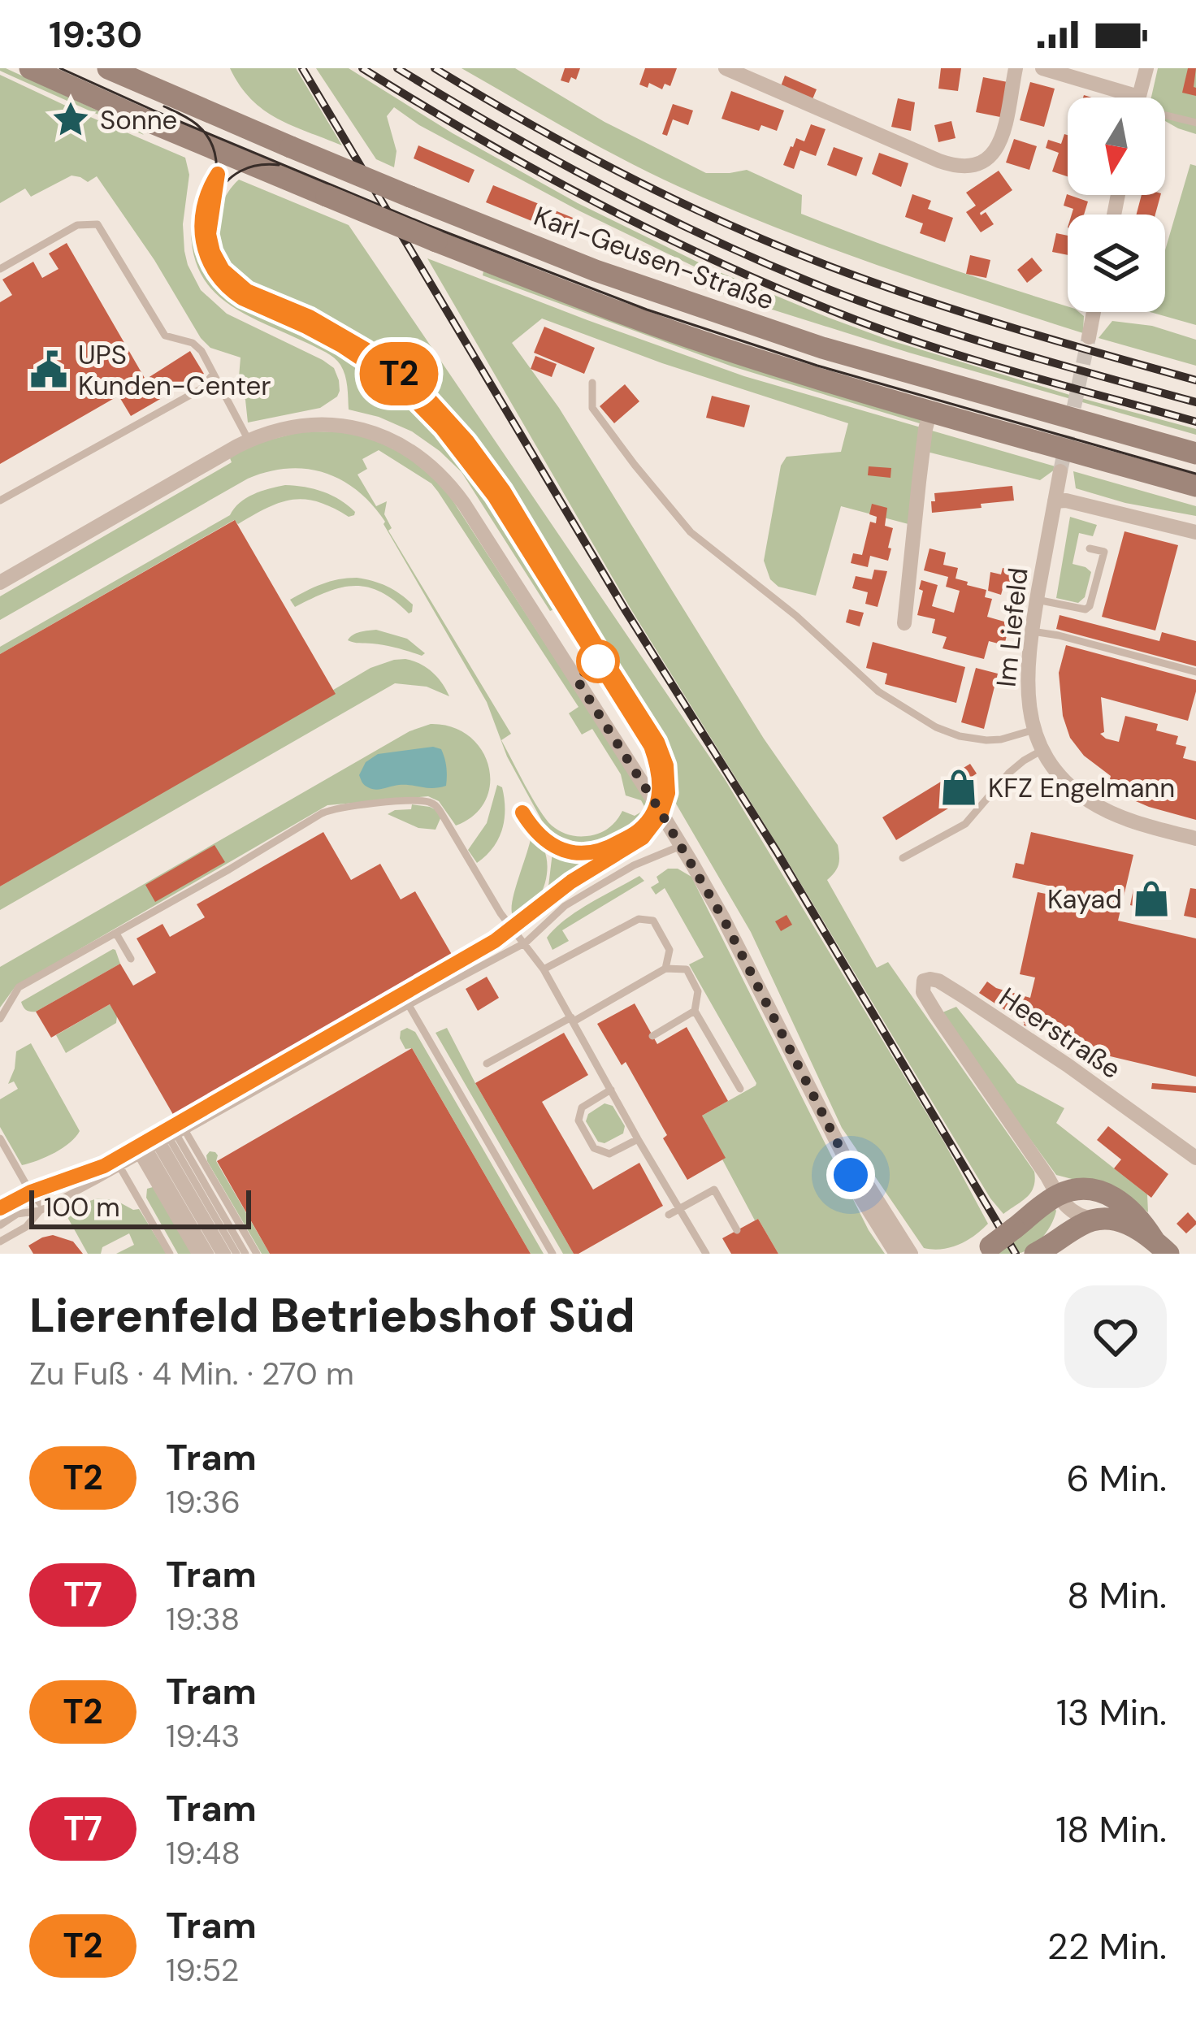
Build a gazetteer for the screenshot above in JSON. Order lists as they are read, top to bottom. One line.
{"streets":{"main road":["Karl-Geusen-Straße"],"street":["Im Liefeld","Heerstraße"]},"places":{"place":["Sonne"],"public building":["UPS Kunden-Center"],"shop":["KFZ Engelmann","Kayad"]},"lines":["tram line T2"],"scale_bar":"100 m","north":"bottom","page":{"status":"19:30","on_map":"T2","scale":"100 m","heading":["Lierenfeld Betriebshof Süd","Zu Fuß · 4 Min. · 270 m"],"list":[{"mark":"T2","name":"Tram","note":"19:36","value":"6 Min."},{"mark":"T7","name":"Tram","note":"19:38","value":"8 Min."},{"mark":"T2","name":"Tram","note":"19:43","value":"13 Min."},{"mark":"T7","name":"Tram","note":"19:48","value":"18 Min."},{"mark":"T2","name":"Tram","note":"19:52","value":"22 Min."}]}}
